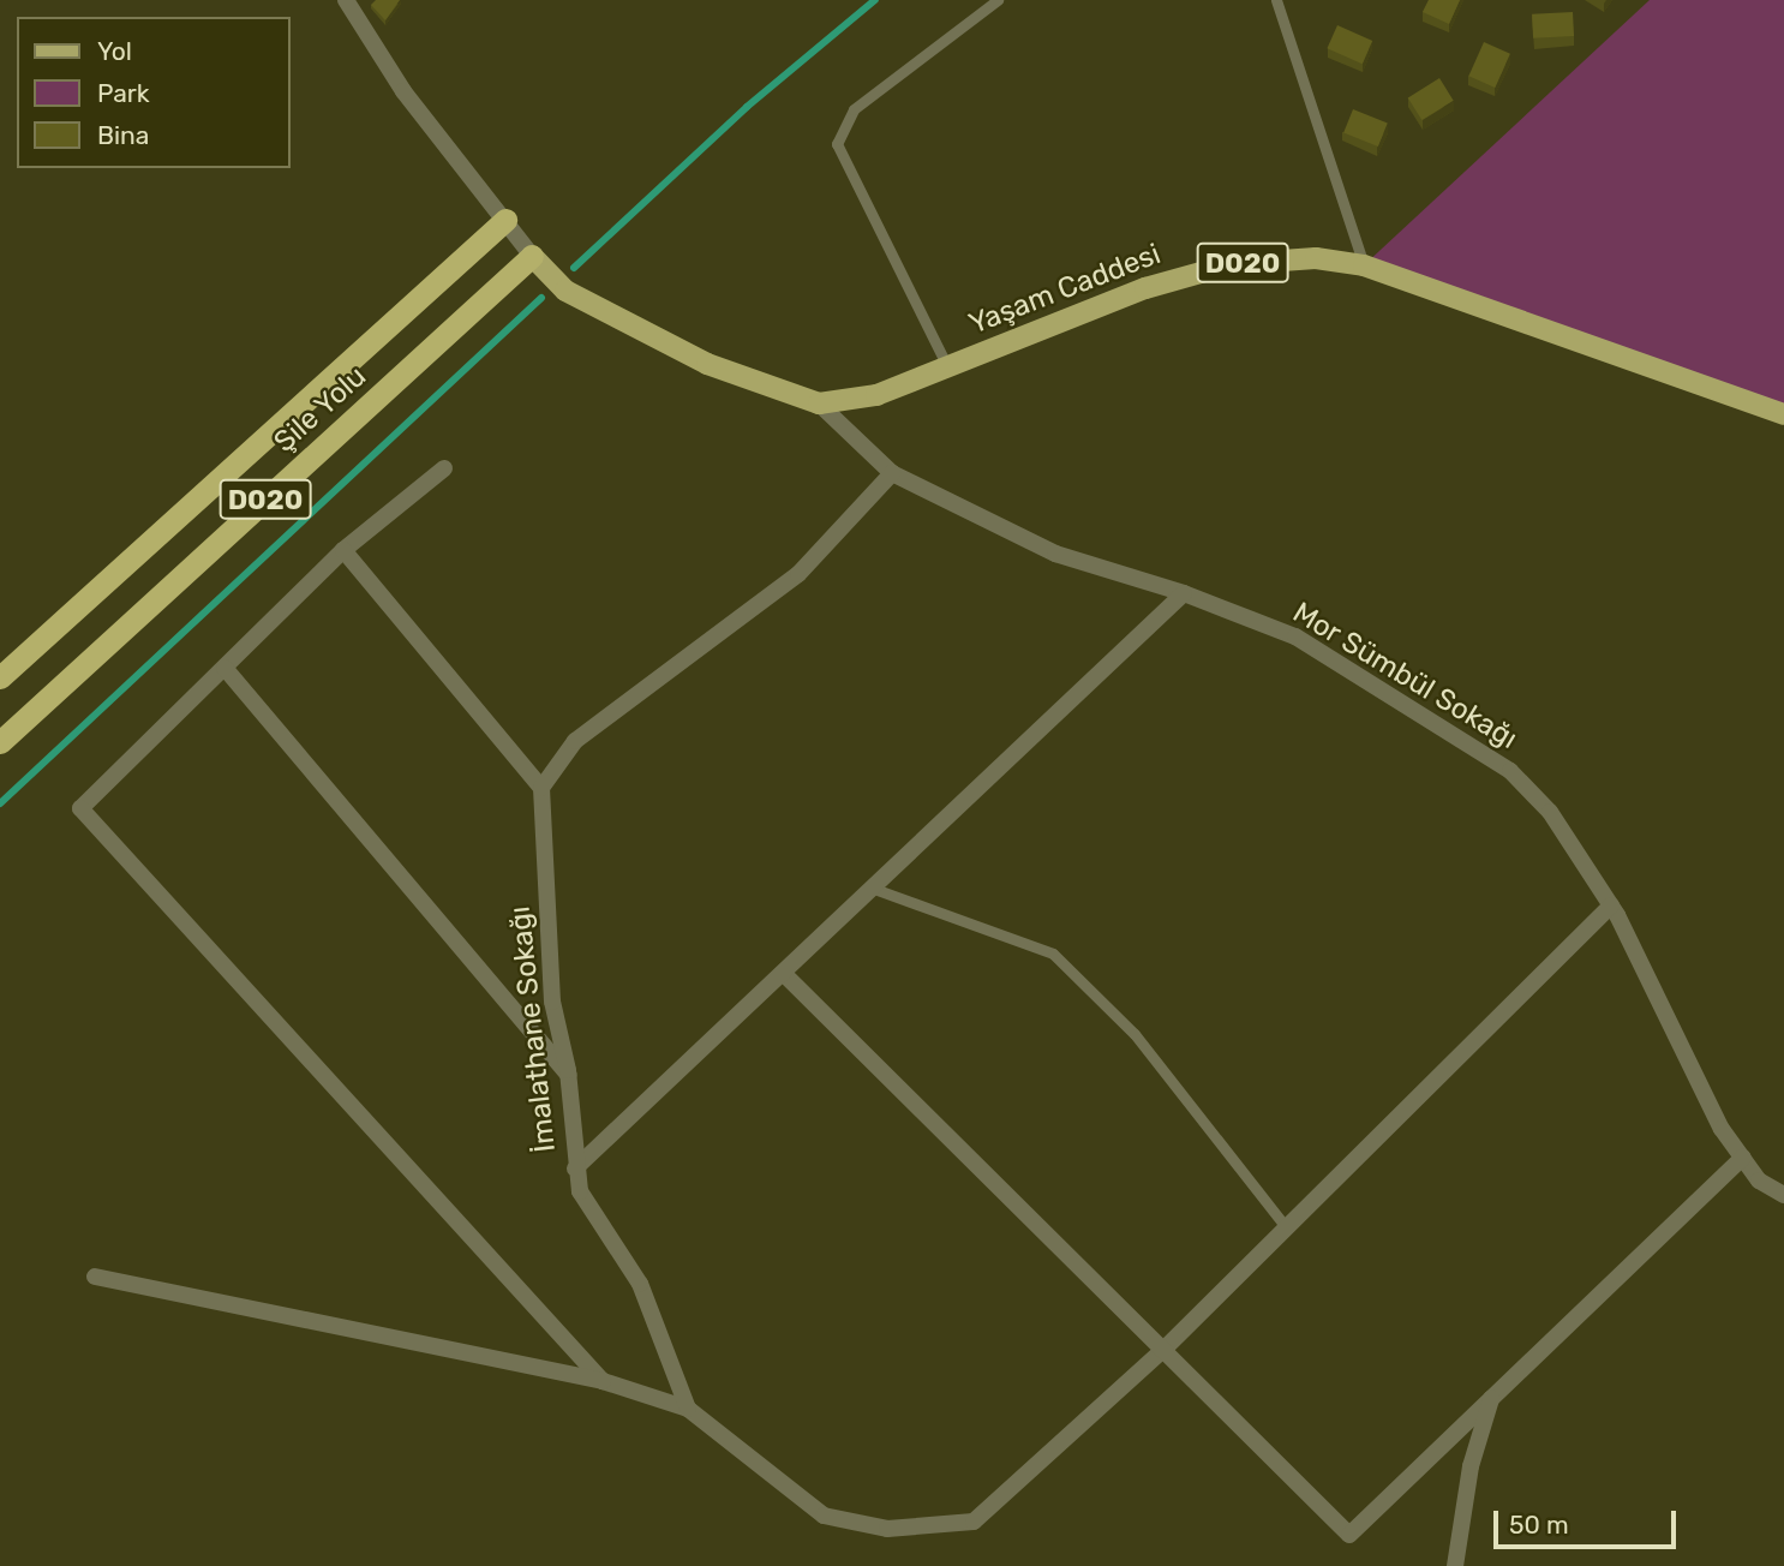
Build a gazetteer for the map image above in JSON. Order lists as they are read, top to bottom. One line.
{"streets":{"highway":["D020","Şile Yolu"],"main road":["Yaşam Caddesi"],"street":["Mor Sümbül Sokağı","İmalathane Sokağı"]},"crossings":[["Yaşam Caddesi","Şile Yolu"],["Yaşam Caddesi","Mor Sümbül Sokağı"]],"legend":["Yol","Park","Bina"],"scale_bar":"50 m"}
